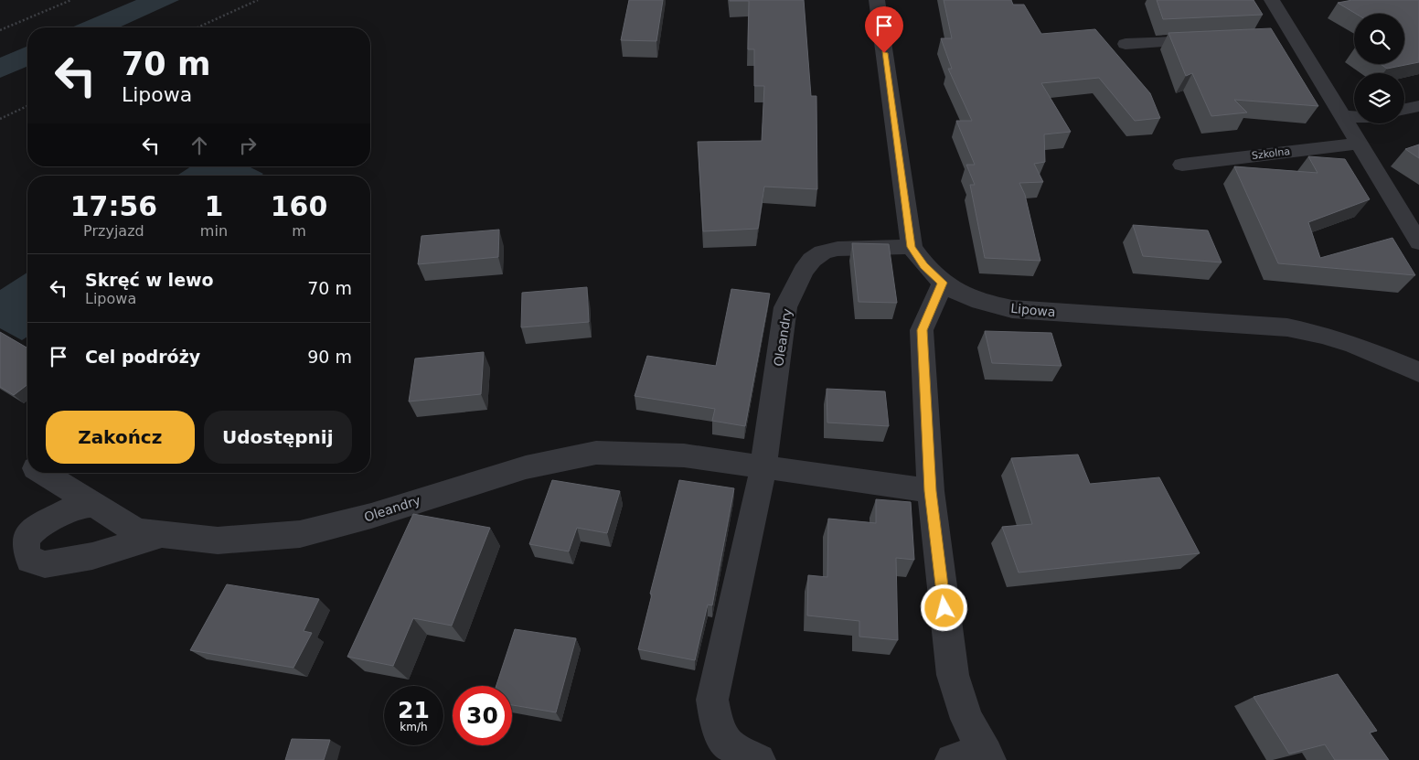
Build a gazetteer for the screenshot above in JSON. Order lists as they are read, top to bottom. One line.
{"streets":{"street":["Szkolna","Lipowa","Oleandry"]},"crossings":[["Lipowa","Oleandry"]],"page":{"turn":["70 m","Lipowa"],"eta":["17:56","Przyjazd","1","min","160","m"],"list":[{"name":"Skręć w lewo","note":"Lipowa","value":"70 m"},{"name":"Cel podróży","value":"90 m"}],"buttons":["Zakończ","Udostępnij"],"speed":"21 km/h","limit":"30"}}
